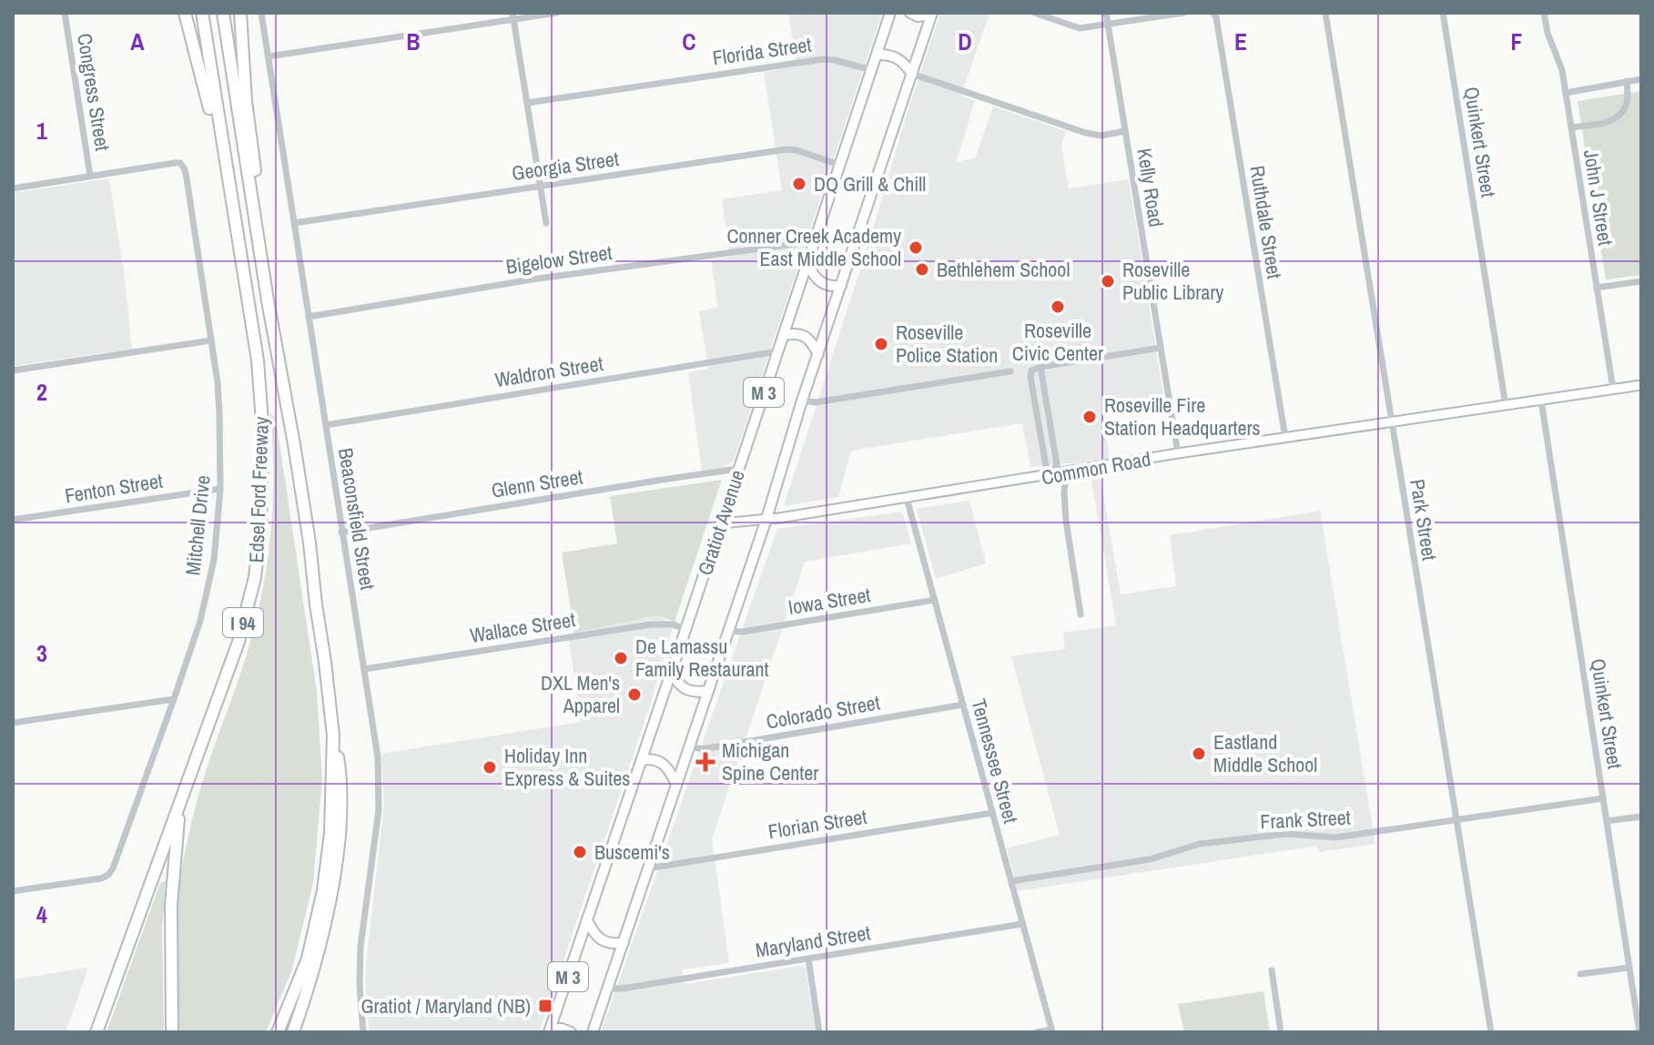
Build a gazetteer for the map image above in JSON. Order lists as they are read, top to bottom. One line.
{"streets":{"highway":["Edsel Ford Freeway","I 94"],"main road":["M 3","Gratiot Avenue"],"street":["Florida Street","Congress Street","Quinkert Street","Georgia Street","Kelly Road","John J Street","Ruthdale Street","Bigelow Street","Waldron Street","Common Road","Glenn Street","Fenton Street","Beaconsfield Street","Park Street","Mitchell Drive","Iowa Street","Wallace Street","Colorado Street","Tennessee Street","Frank Street","Florian Street","Maryland Street"]},"crossings":[["Florida Street","Gratiot Avenue"],["Congress Street","Mitchell Drive"],["Quinkert Street","Common Road"],["Quinkert Street","Frank Street"],["Georgia Street","Beaconsfield Street"],["Georgia Street","Gratiot Avenue"],["Kelly Road","Common Road"],["John J Street","Common Road"],["Ruthdale Street","Common Road"],["Bigelow Street","Beaconsfield Street"],["Bigelow Street","Gratiot Avenue"],["Waldron Street","Beaconsfield Street"],["Waldron Street","Gratiot Avenue"],["Common Road","Park Street"],["Common Road","Gratiot Avenue"],["Common Road","Tennessee Street"],["Glenn Street","Beaconsfield Street"],["Glenn Street","Gratiot Avenue"],["Fenton Street","Mitchell Drive"],["Beaconsfield Street","Wallace Street"],["Park Street","Frank Street"],["Gratiot Avenue","Iowa Street"],["Gratiot Avenue","Wallace Street"],["Gratiot Avenue","Colorado Street"],["Gratiot Avenue","Florian Street"],["Gratiot Avenue","Maryland Street"],["Iowa Street","Tennessee Street"],["Colorado Street","Tennessee Street"],["Tennessee Street","Frank Street"],["Tennessee Street","Florian Street"],["Tennessee Street","Maryland Street"]],"places":{"other":["DQ Grill & Chill","Conner Creek Academy East Middle School","Bethlehem School","Roseville Public Library","Roseville Civic Center","Roseville Police Station","Roseville Fire Station Headquarters","De Lamassu Family Restaurant","DXL Men's Apparel","Eastland Middle School","Holiday Inn Express & Suites","Buscemi's"],"health":["Michigan Spine Center"],"transit":["Gratiot / Maryland (NB)"]},"grid":{"columns":["A","B","C","D","E","F"],"rows":["1","2","3","4"]}}
